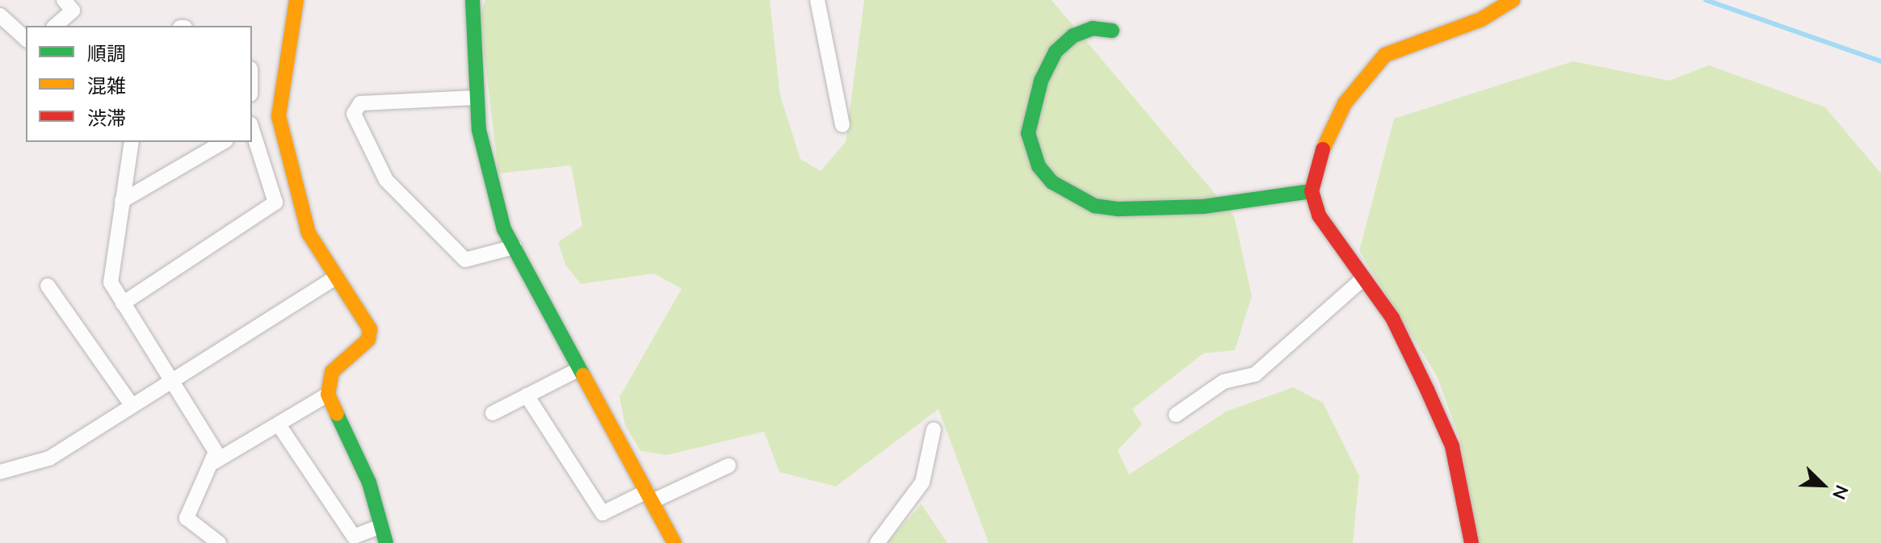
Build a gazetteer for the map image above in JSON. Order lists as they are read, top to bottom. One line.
{"legend":["順調","混雑","渋滞"],"north":"bottom right"}
